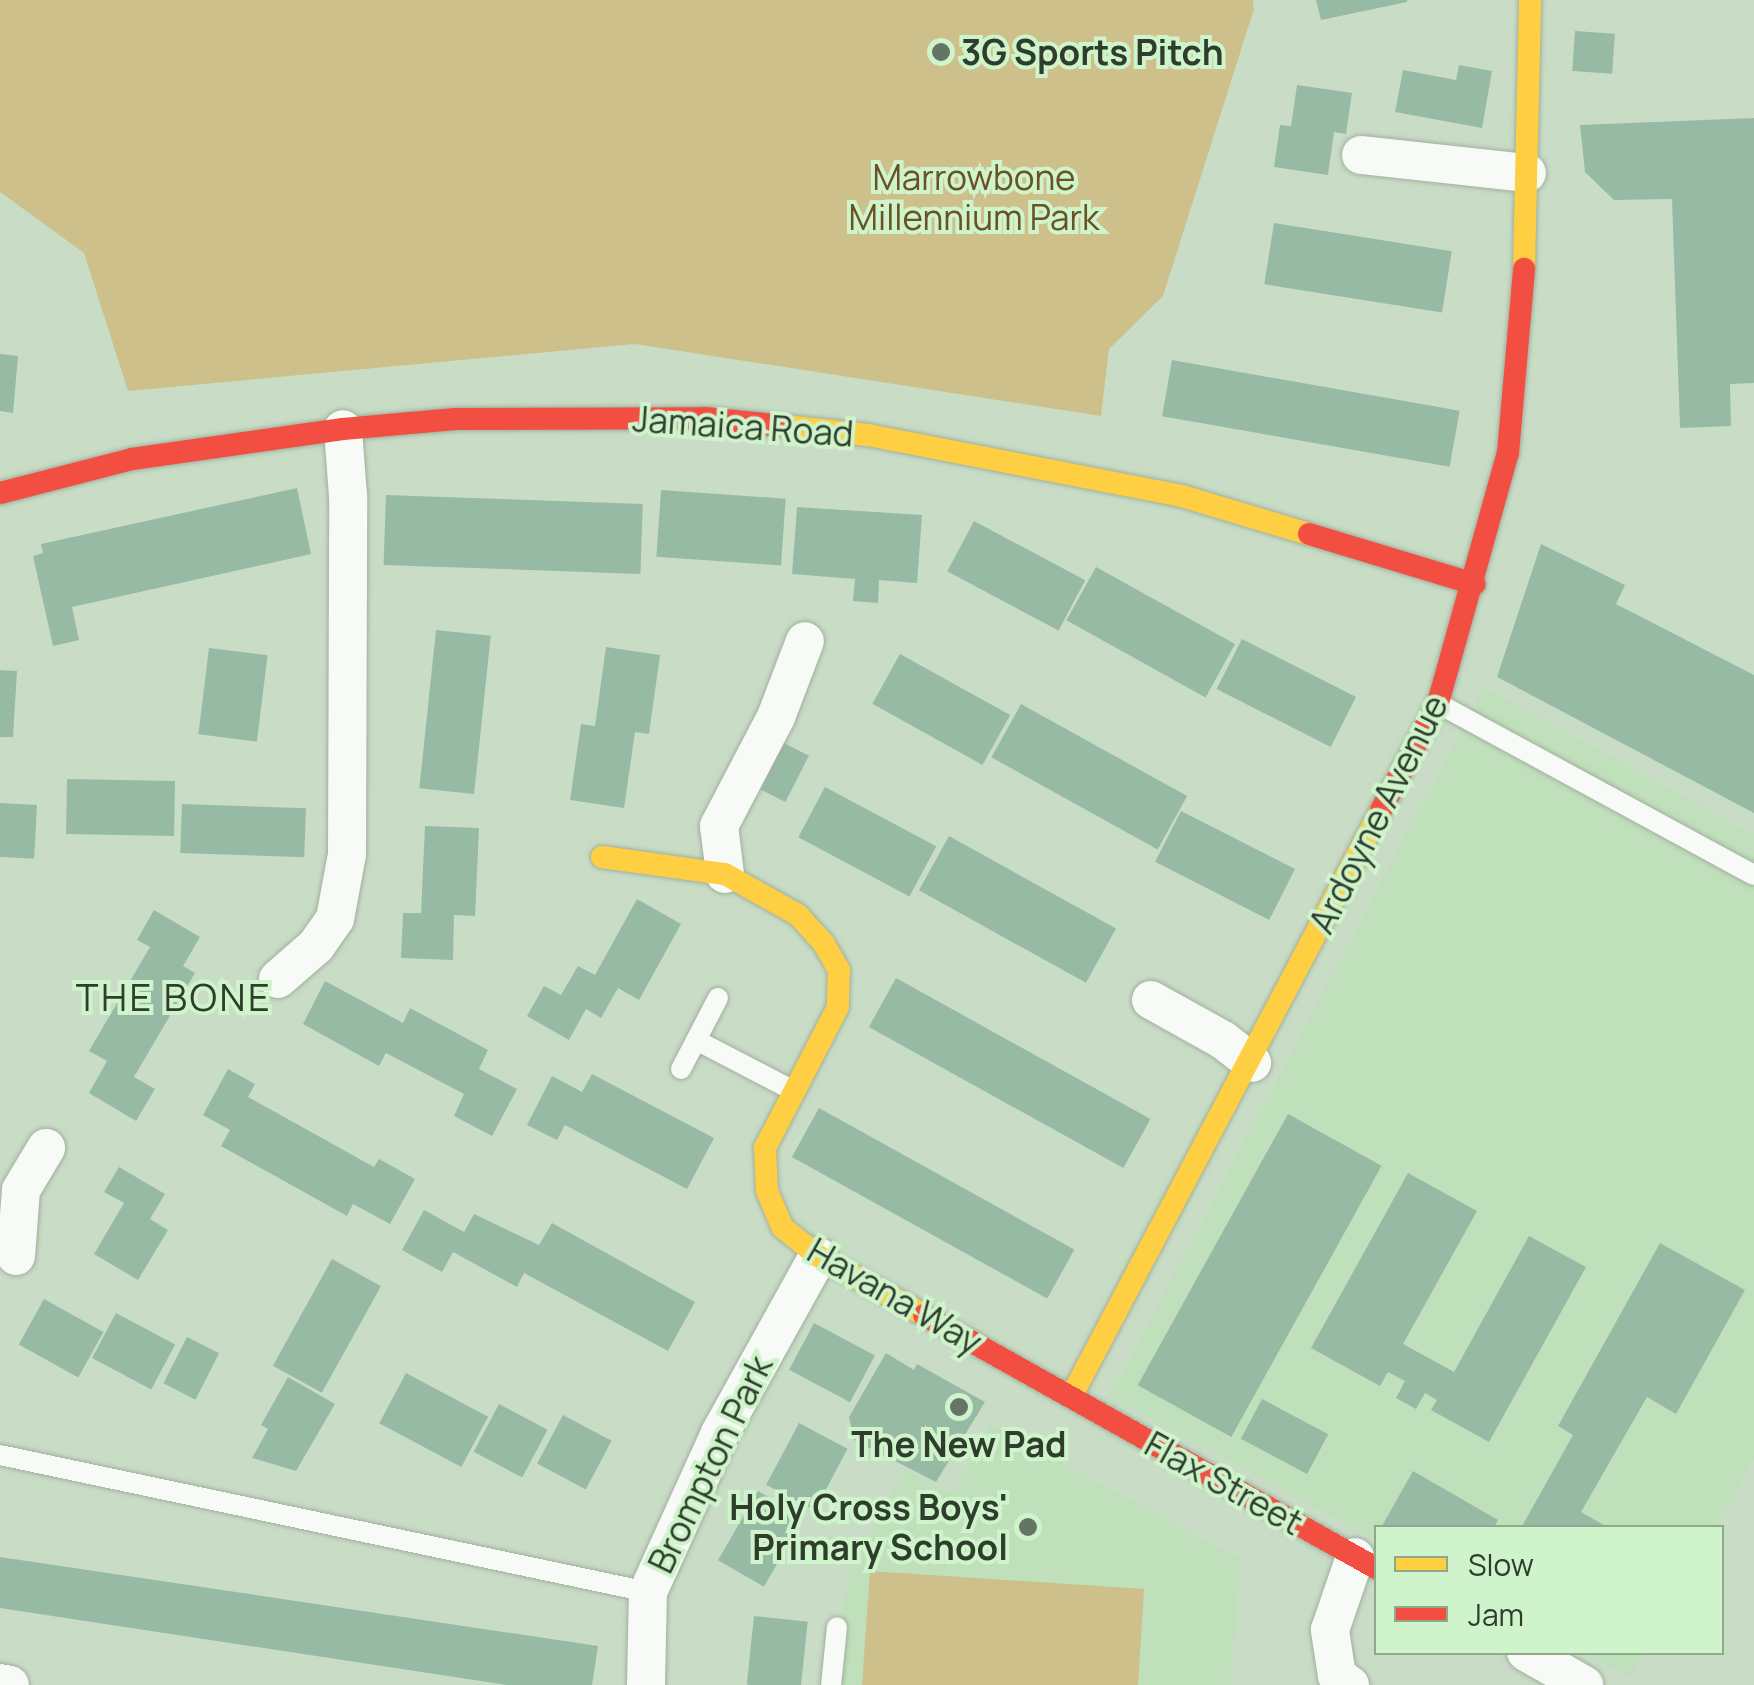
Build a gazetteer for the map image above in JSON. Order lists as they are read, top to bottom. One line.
{"streets":{"street":["Jamaica Road","Ardoyne Avenue","Havana Way","Brompton Park","Flax Street"]},"crossings":[["Jamaica Road","Ardoyne Avenue"],["Ardoyne Avenue","Havana Way"],["Ardoyne Avenue","Flax Street"],["Havana Way","Brompton Park"],["Havana Way","Flax Street"]],"districts":["THE BONE"],"parks":["Marrowbone Millennium Park"],"places":["3G Sports Pitch","The New Pad","Holy Cross Boys' Primary School"],"legend":["Slow","Jam"]}
